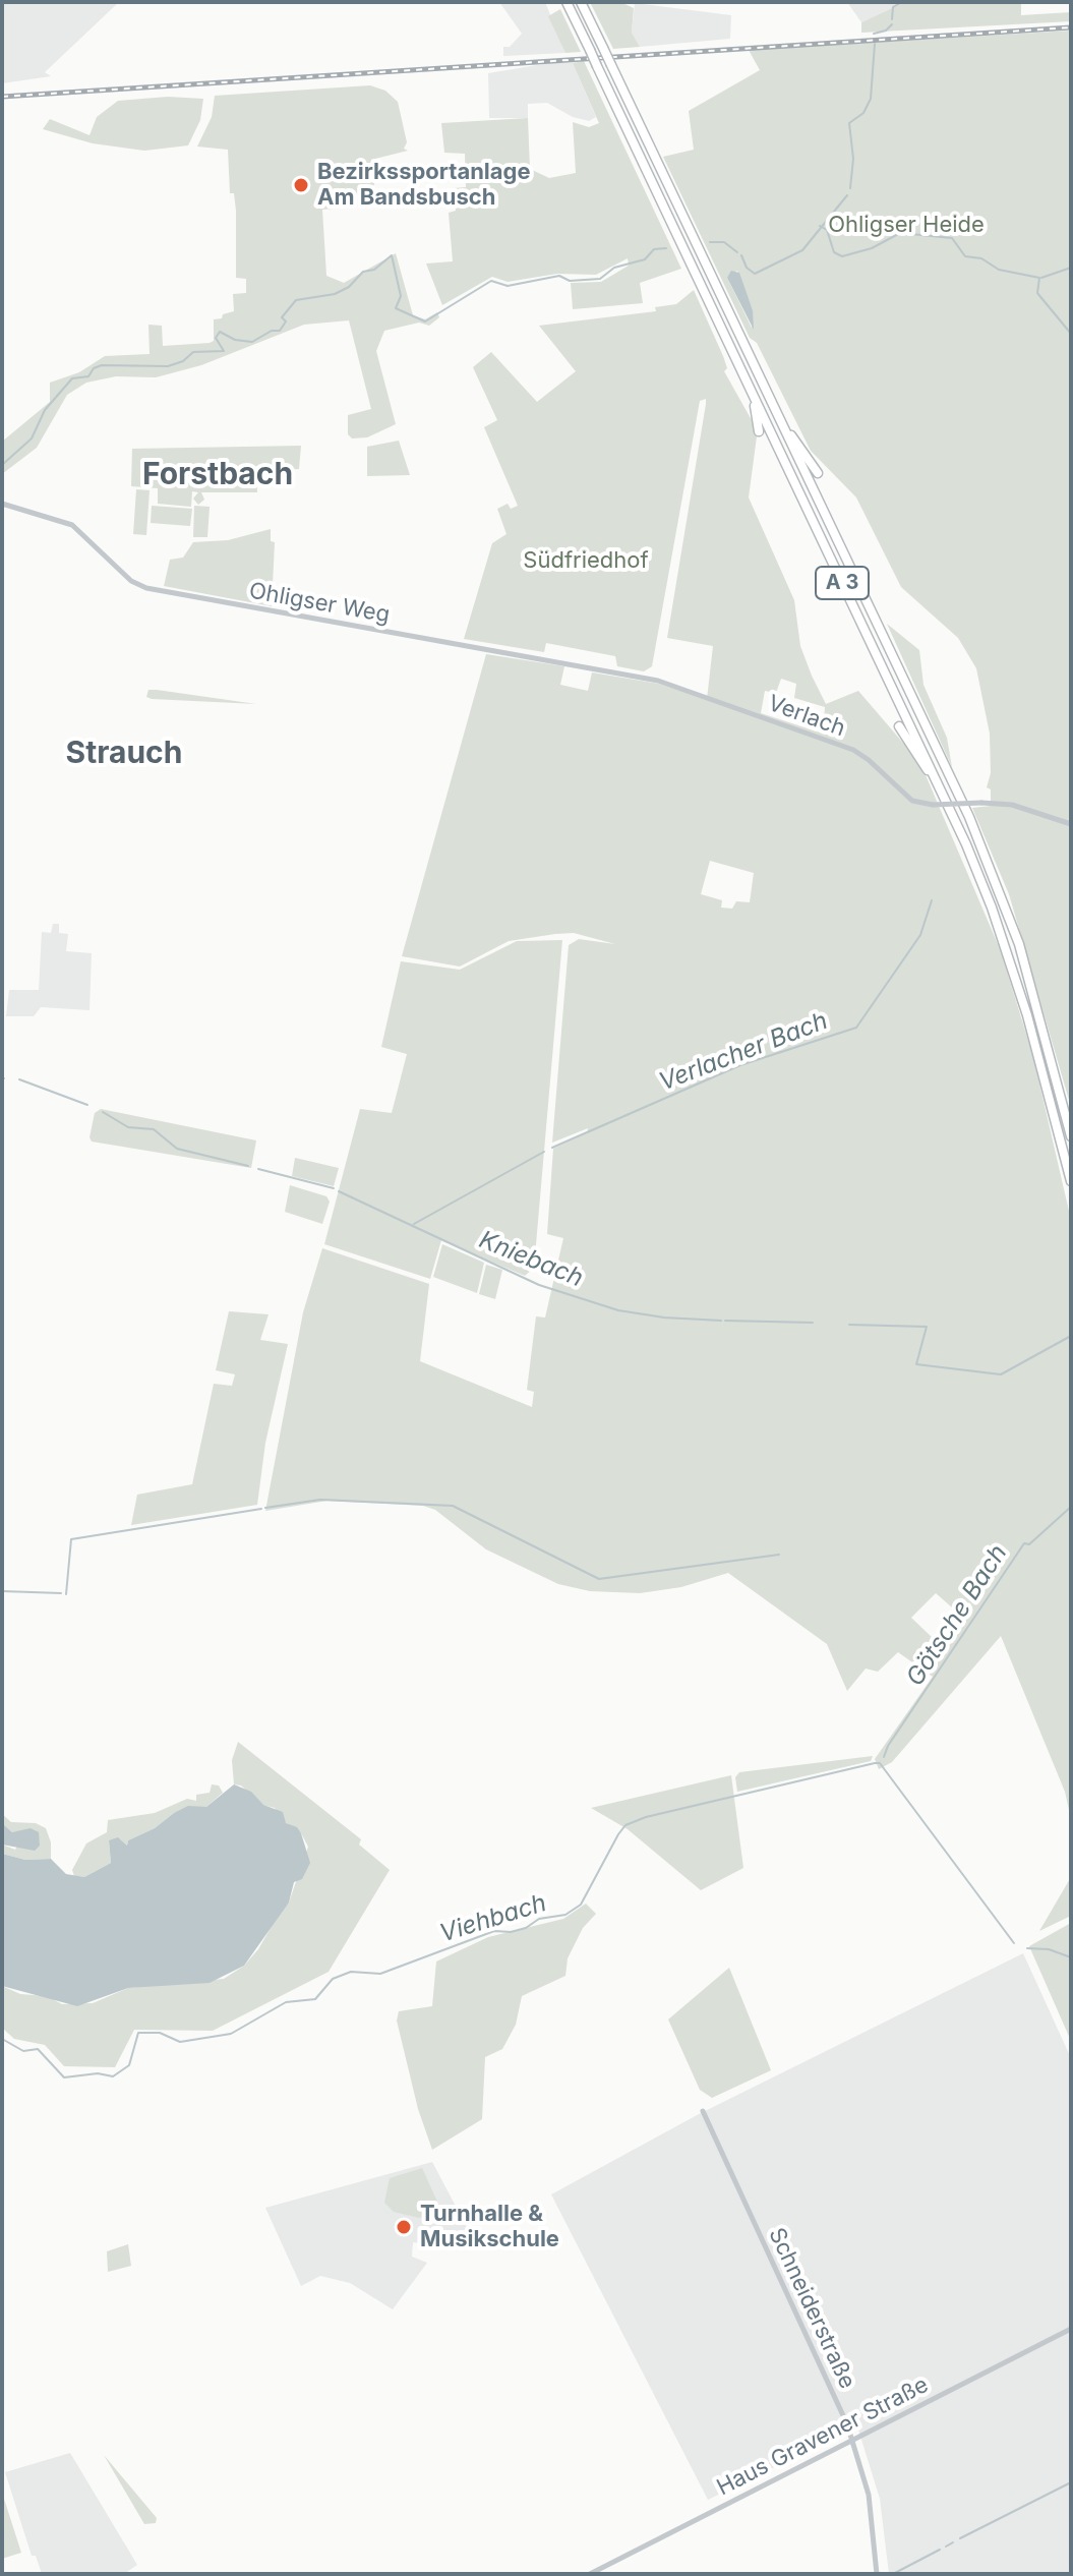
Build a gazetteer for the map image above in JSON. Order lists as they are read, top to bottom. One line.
{"streets":{"highway":["A 3"],"street":["Ohligser Weg","Verlach","Schneiderstraße","Haus Gravener Straße"]},"crossings":[["Ohligser Weg","Verlach"],["Schneiderstraße","Haus Gravener Straße"]],"districts":["Forstbach","Strauch"],"water":["Verlacher Bach","Kniebach","Götsche Bach","Viehbach"],"parks":["Ohligser Heide","Südfriedhof"],"places":["Bezirkssportanlage Am Bandsbusch","Turnhalle & Musikschule"]}
